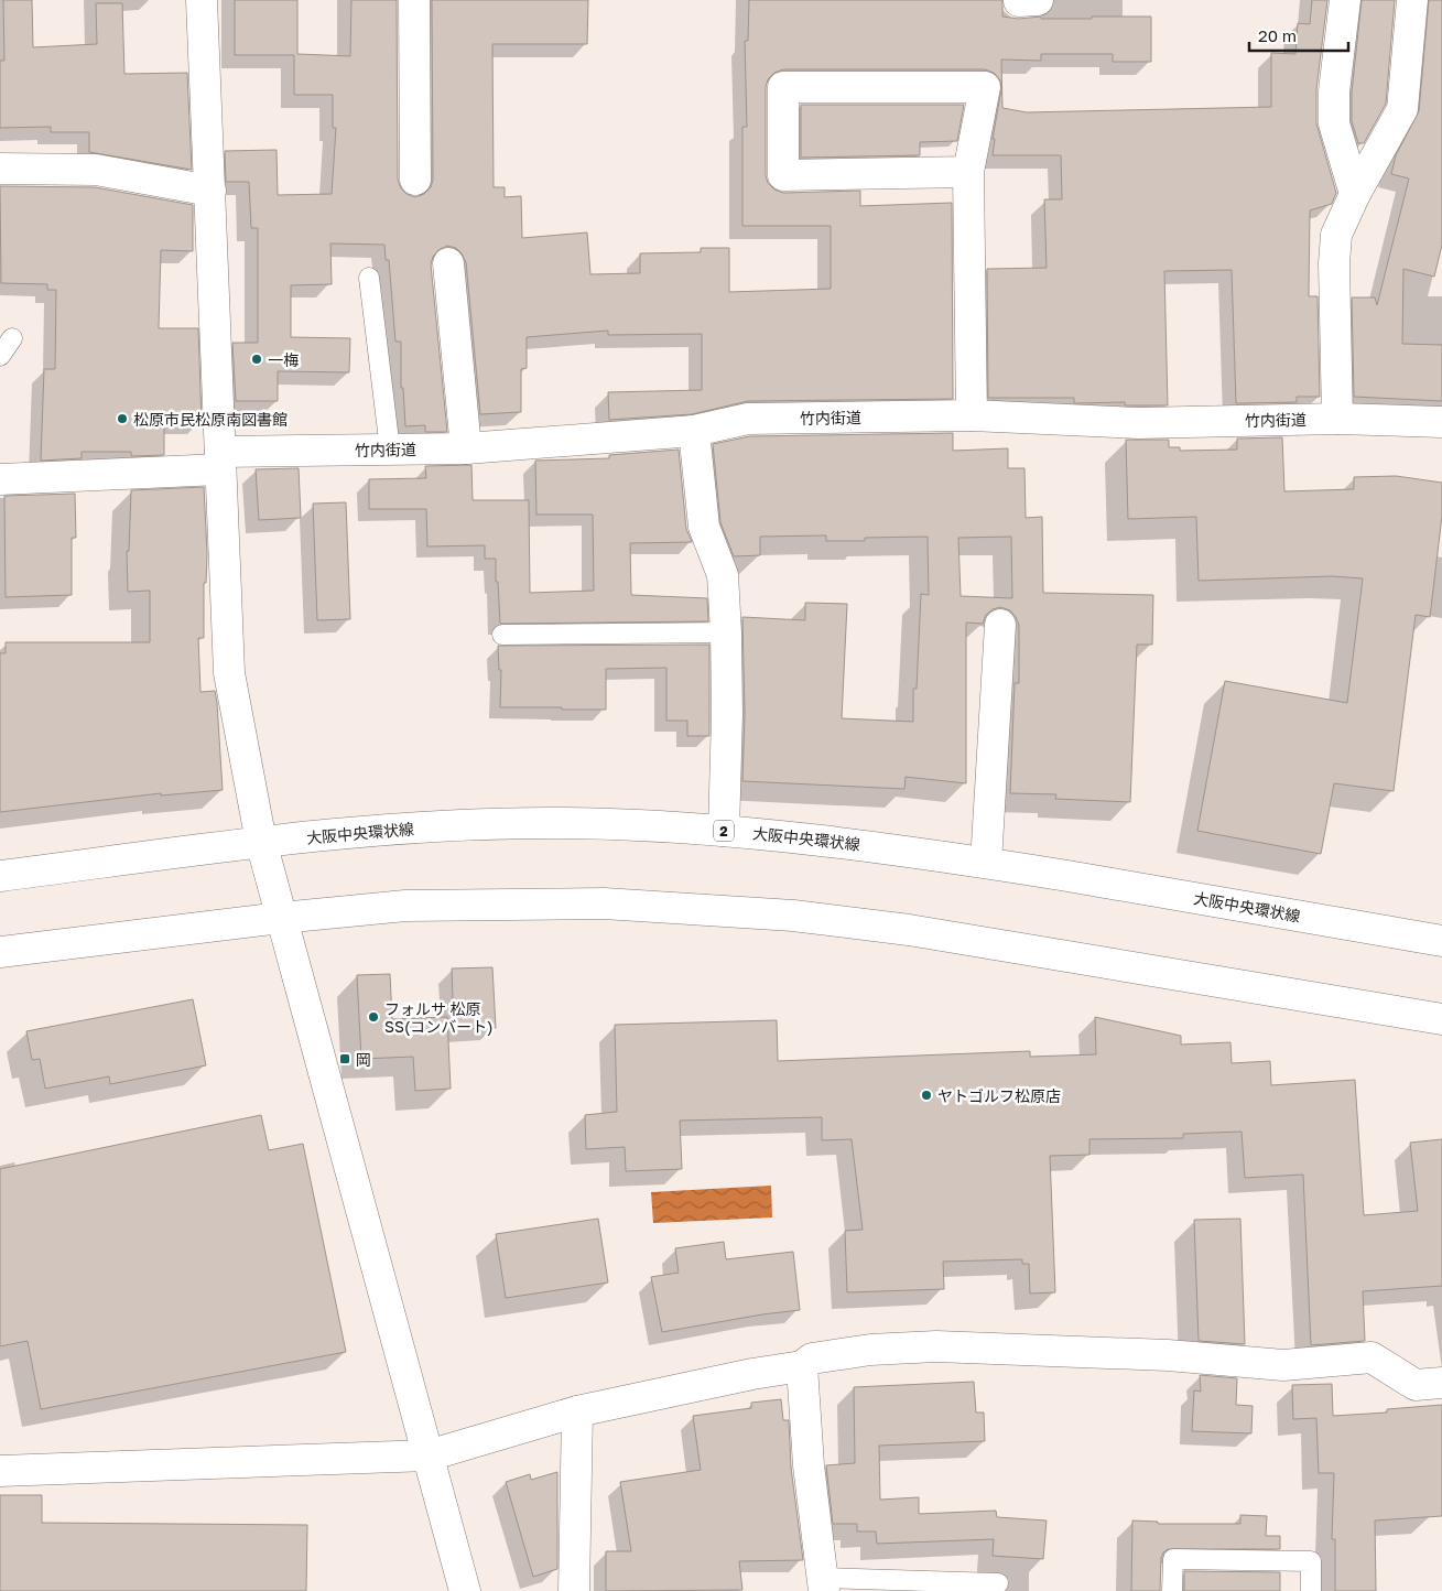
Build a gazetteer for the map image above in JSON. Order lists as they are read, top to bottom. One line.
{"streets":{"street":["竹内街道","2","大阪中央環状線"]},"places":{"other":["一梅","松原市民松原南図書館","フォルサ 松原 SS(コンバート)","ヤトゴルフ松原店"],"transit":["岡"]},"scale_bar":"20 m"}
